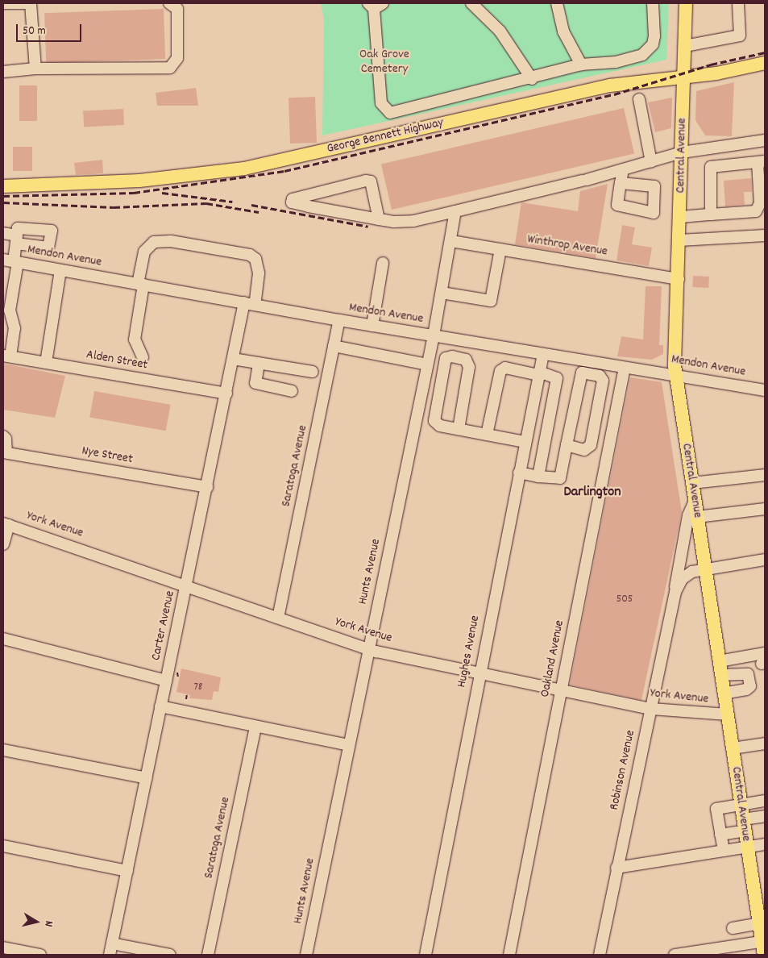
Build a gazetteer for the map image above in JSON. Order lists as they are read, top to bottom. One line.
{"streets":{"main road":["George Bennett Highway","Central Avenue"],"street":["Winthrop Avenue","Mendon Avenue","Alden Street","Nye Street","Saratoga Avenue","York Avenue","Hunts Avenue","Carter Avenue","Hughes Avenue","Oakland Avenue","Robinson Avenue"]},"crossings":[["George Bennett Highway","Central Avenue"],["Central Avenue","Winthrop Avenue"],["Central Avenue","Mendon Avenue"],["Central Avenue","York Avenue"],["Central Avenue","Robinson Avenue"],["Winthrop Avenue","Hunts Avenue"],["Mendon Avenue","Saratoga Avenue"],["Mendon Avenue","Hunts Avenue"],["Mendon Avenue","Carter Avenue"],["Mendon Avenue","Hughes Avenue"],["Mendon Avenue","Oakland Avenue"],["Alden Street","Carter Avenue"],["Nye Street","Carter Avenue"],["Saratoga Avenue","York Avenue"],["York Avenue","Hunts Avenue"],["York Avenue","Carter Avenue"],["York Avenue","Hughes Avenue"],["York Avenue","Oakland Avenue"],["York Avenue","Robinson Avenue"]],"districts":["Darlington"],"parks":["Oak Grove Cemetery"],"house_numbers":["505","78"],"scale_bar":"50 m","north":"right"}
